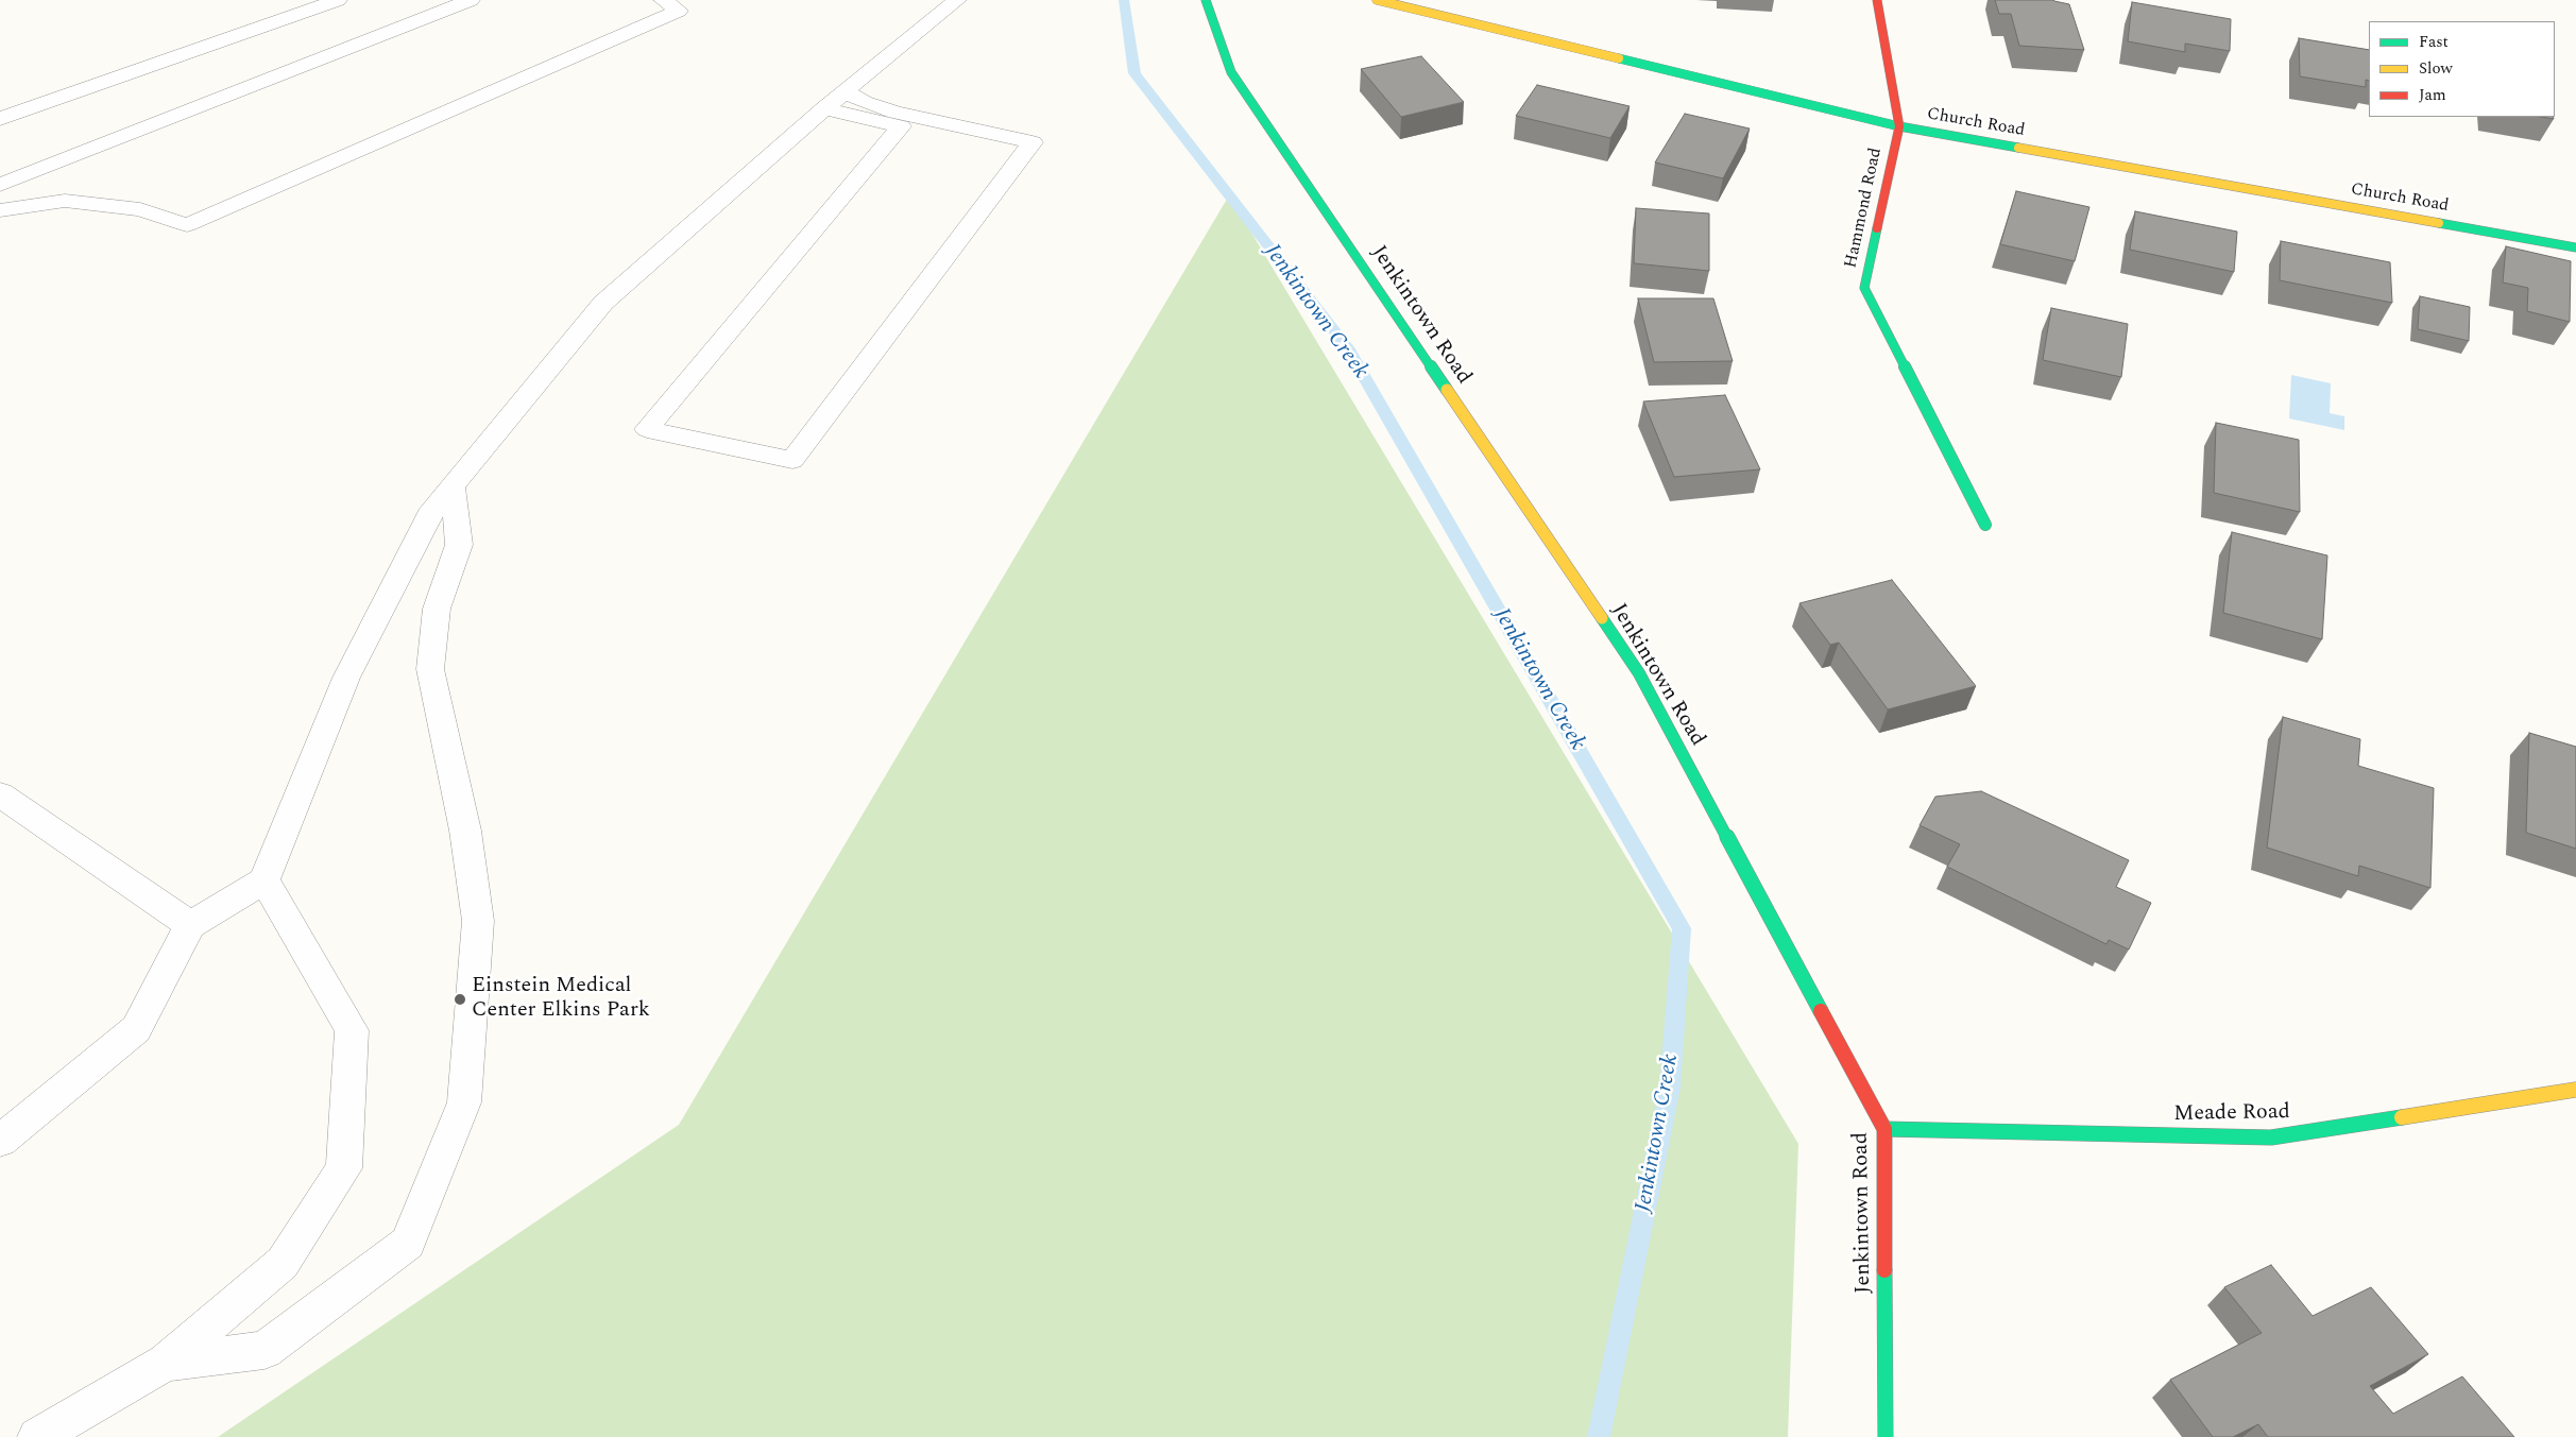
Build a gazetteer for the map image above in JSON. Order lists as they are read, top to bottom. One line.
{"streets":{"street":["Church Road","Hammond Road","Jenkintown Road","Meade Road"]},"crossings":[["Church Road","Hammond Road"],["Jenkintown Road","Meade Road"]],"water":["Jenkintown Creek"],"places":["Einstein Medical Center Elkins Park"],"legend":["Fast","Slow","Jam"]}
